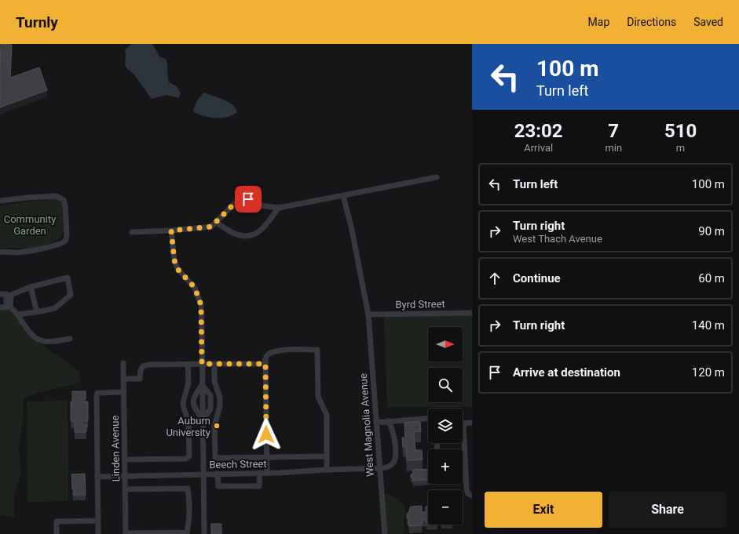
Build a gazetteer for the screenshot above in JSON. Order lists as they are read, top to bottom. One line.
{"streets":{"street":["Byrd Street","West Magnolia Avenue","Linden Avenue","Beech Street"]},"crossings":[["Byrd Street","West Magnolia Avenue"],["West Magnolia Avenue","Beech Street"],["Linden Avenue","Beech Street"]],"parks":["Community Garden"],"places":["Auburn University"],"north":"right","page":{"header":"Turnly","nav":["Map","Directions","Saved"],"turn":["100 m","Turn left"],"eta":["23:02","Arrival","7","min","510","m"],"list":[{"name":"Turn left","value":"100 m"},{"name":"Turn right","note":"West Thach Avenue","value":"90 m"},{"name":"Continue","value":"60 m"},{"name":"Turn right","value":"140 m"},{"name":"Arrive at destination","value":"120 m"}],"map_buttons":["+","−"],"buttons":["Exit","Share"]}}
